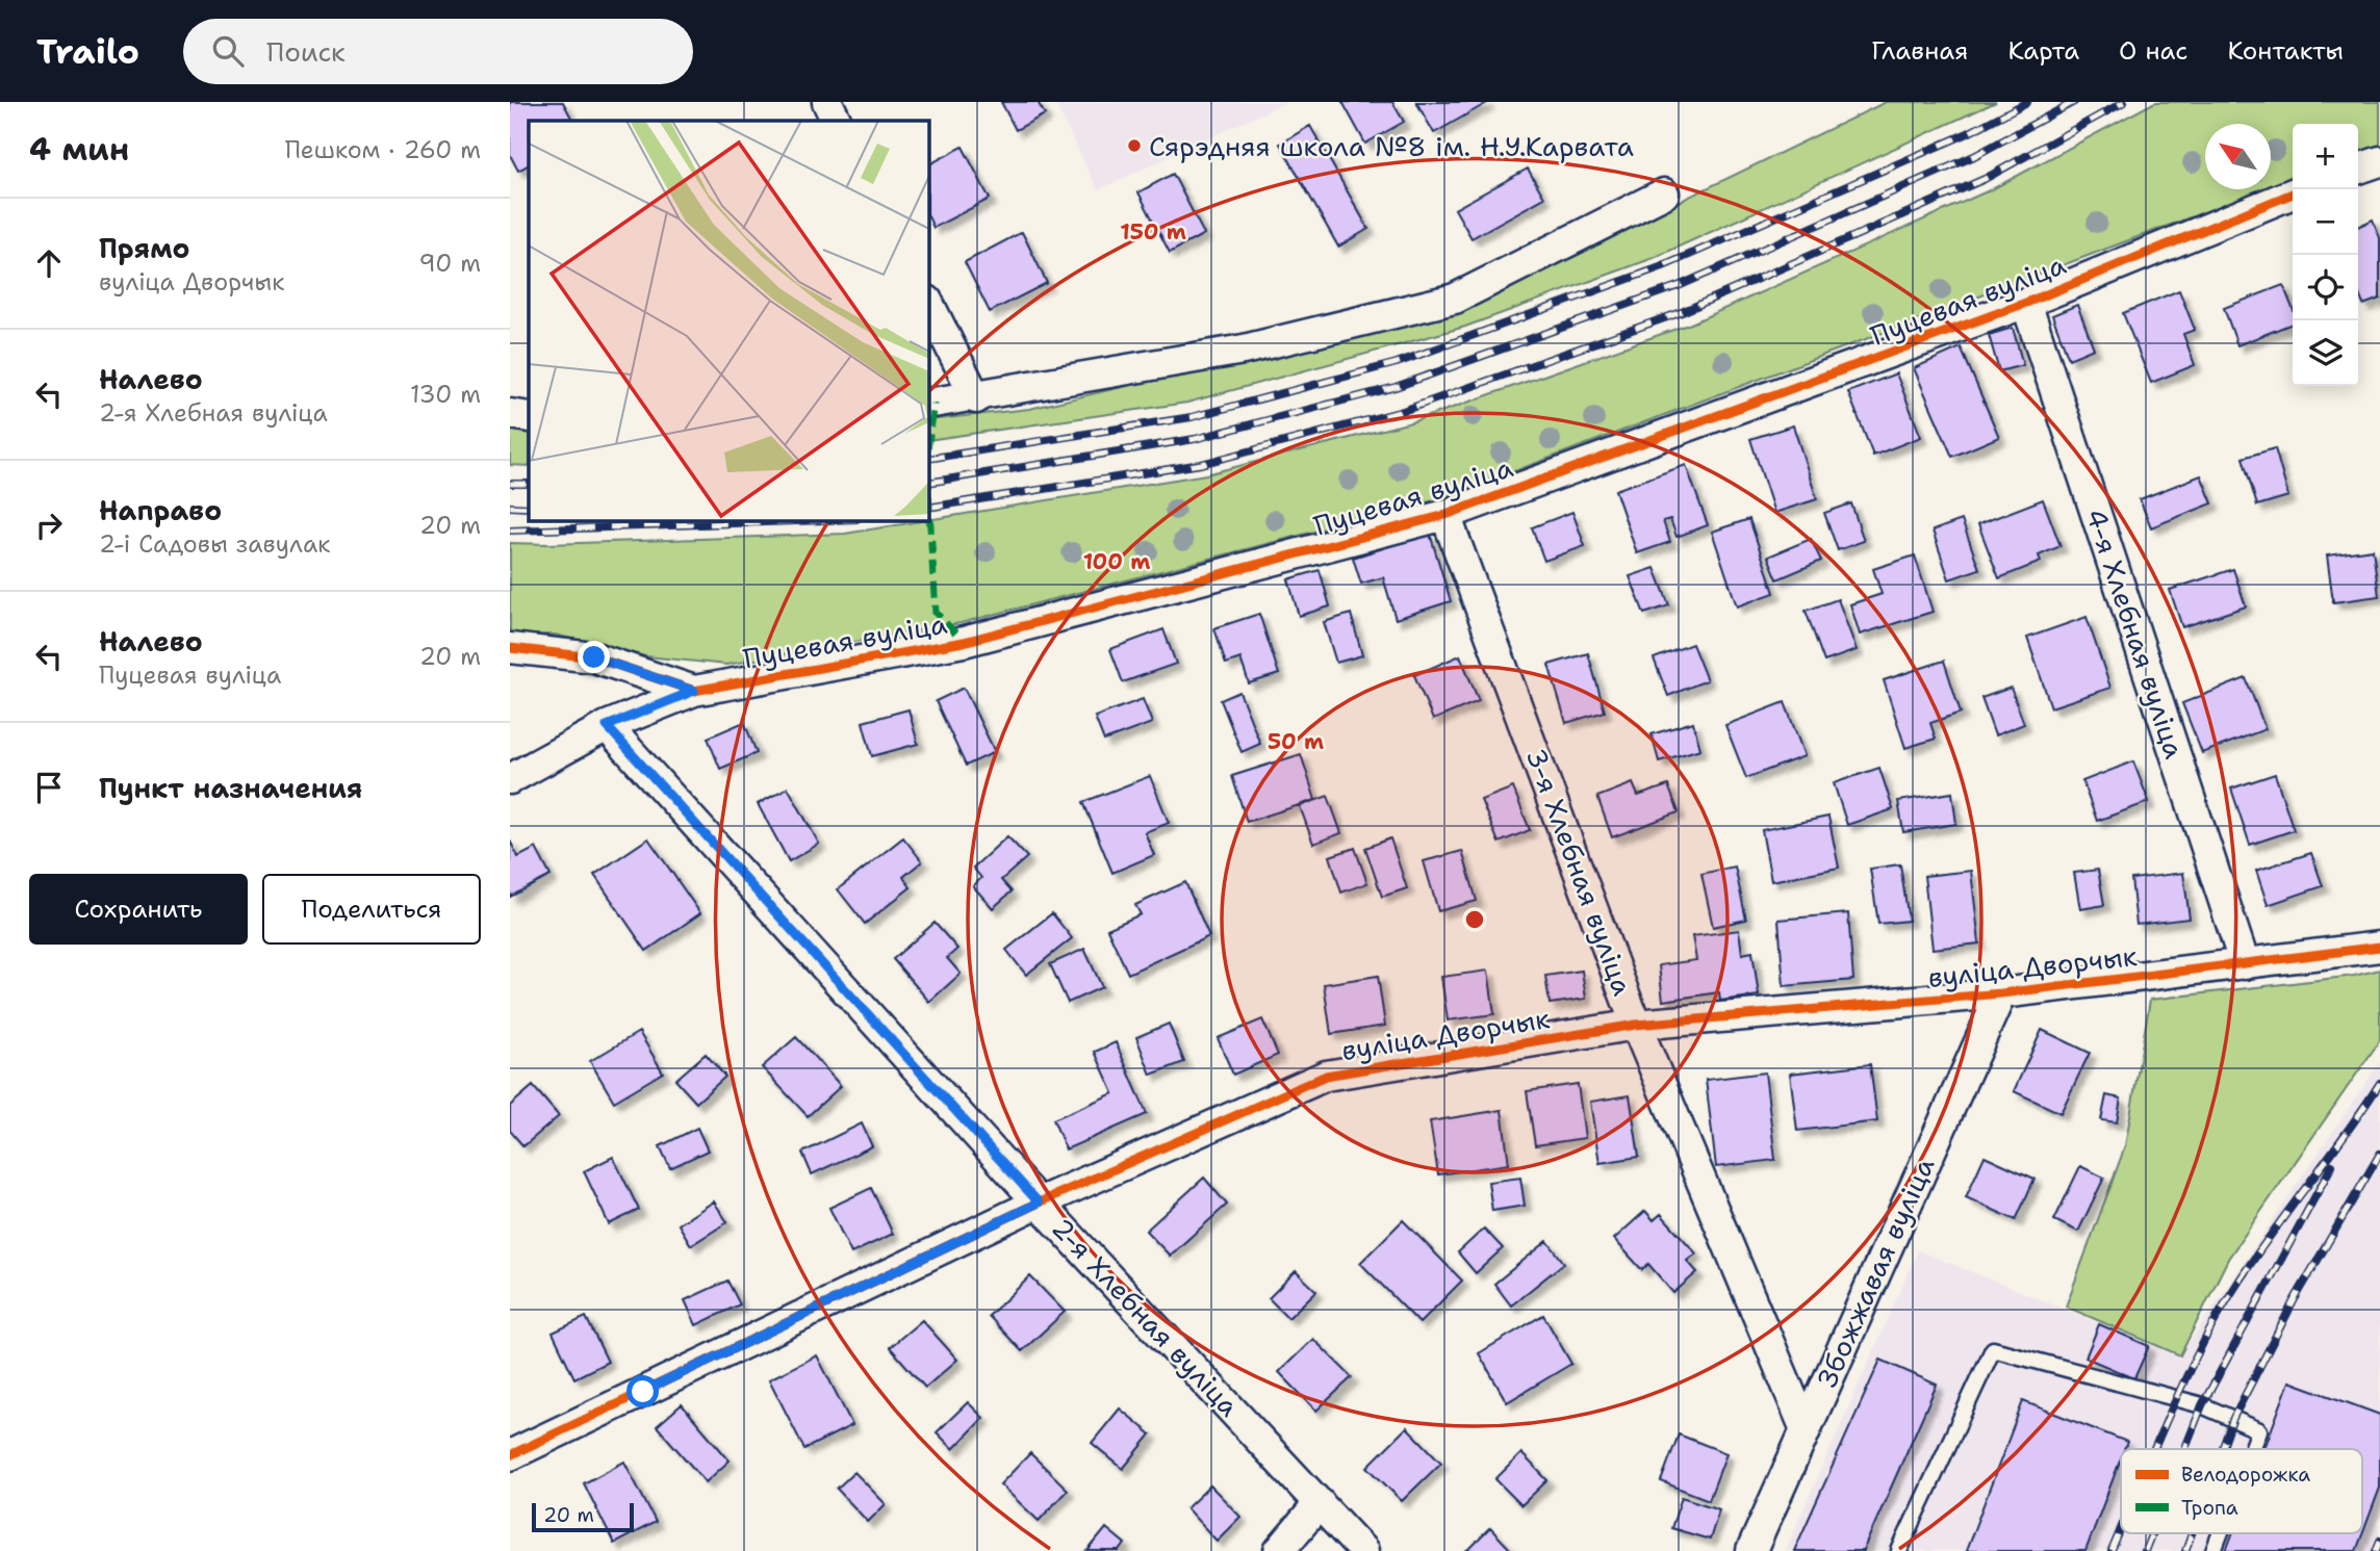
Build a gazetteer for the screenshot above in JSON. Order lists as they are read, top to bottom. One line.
{"streets":{"street":["Пуцевая вуліца","4-я Хлебная вуліца","3-я Хлебная вуліца","вуліца Дворчык","Збожжавая вуліца","2-я Хлебная вуліца"]},"crossings":[["Пуцевая вуліца","4-я Хлебная вуліца"],["Пуцевая вуліца","3-я Хлебная вуліца"],["4-я Хлебная вуліца","вуліца Дворчык"],["3-я Хлебная вуліца","вуліца Дворчык"],["3-я Хлебная вуліца","Збожжавая вуліца"],["вуліца Дворчык","Збожжавая вуліца"],["вуліца Дворчык","2-я Хлебная вуліца"]],"places":["Сярэдняя школа №8 ім. Н.У.Карвата"],"legend":["Велодорожка","Тропа"],"scale_bar":"20 m","north":"top left","page":{"header":"Trailo","search":"Поиск","nav":["Главная","Карта","О нас","Контакты"],"heading":["4 мин","Пешком · 260 m"],"map_buttons":["+","−"],"list":[["Прямо","вуліца Дворчык","90 m"],["Налево","2-я Хлебная вуліца","130 m"],["Направо","2-і Садовы завулак","20 m"],["Налево","Пуцевая вуліца","20 m"],"Пункт назначения"],"buttons":["Сохранить","Поделиться"],"scale":"20 m"},"rings":["150 m","100 m","50 m"]}
